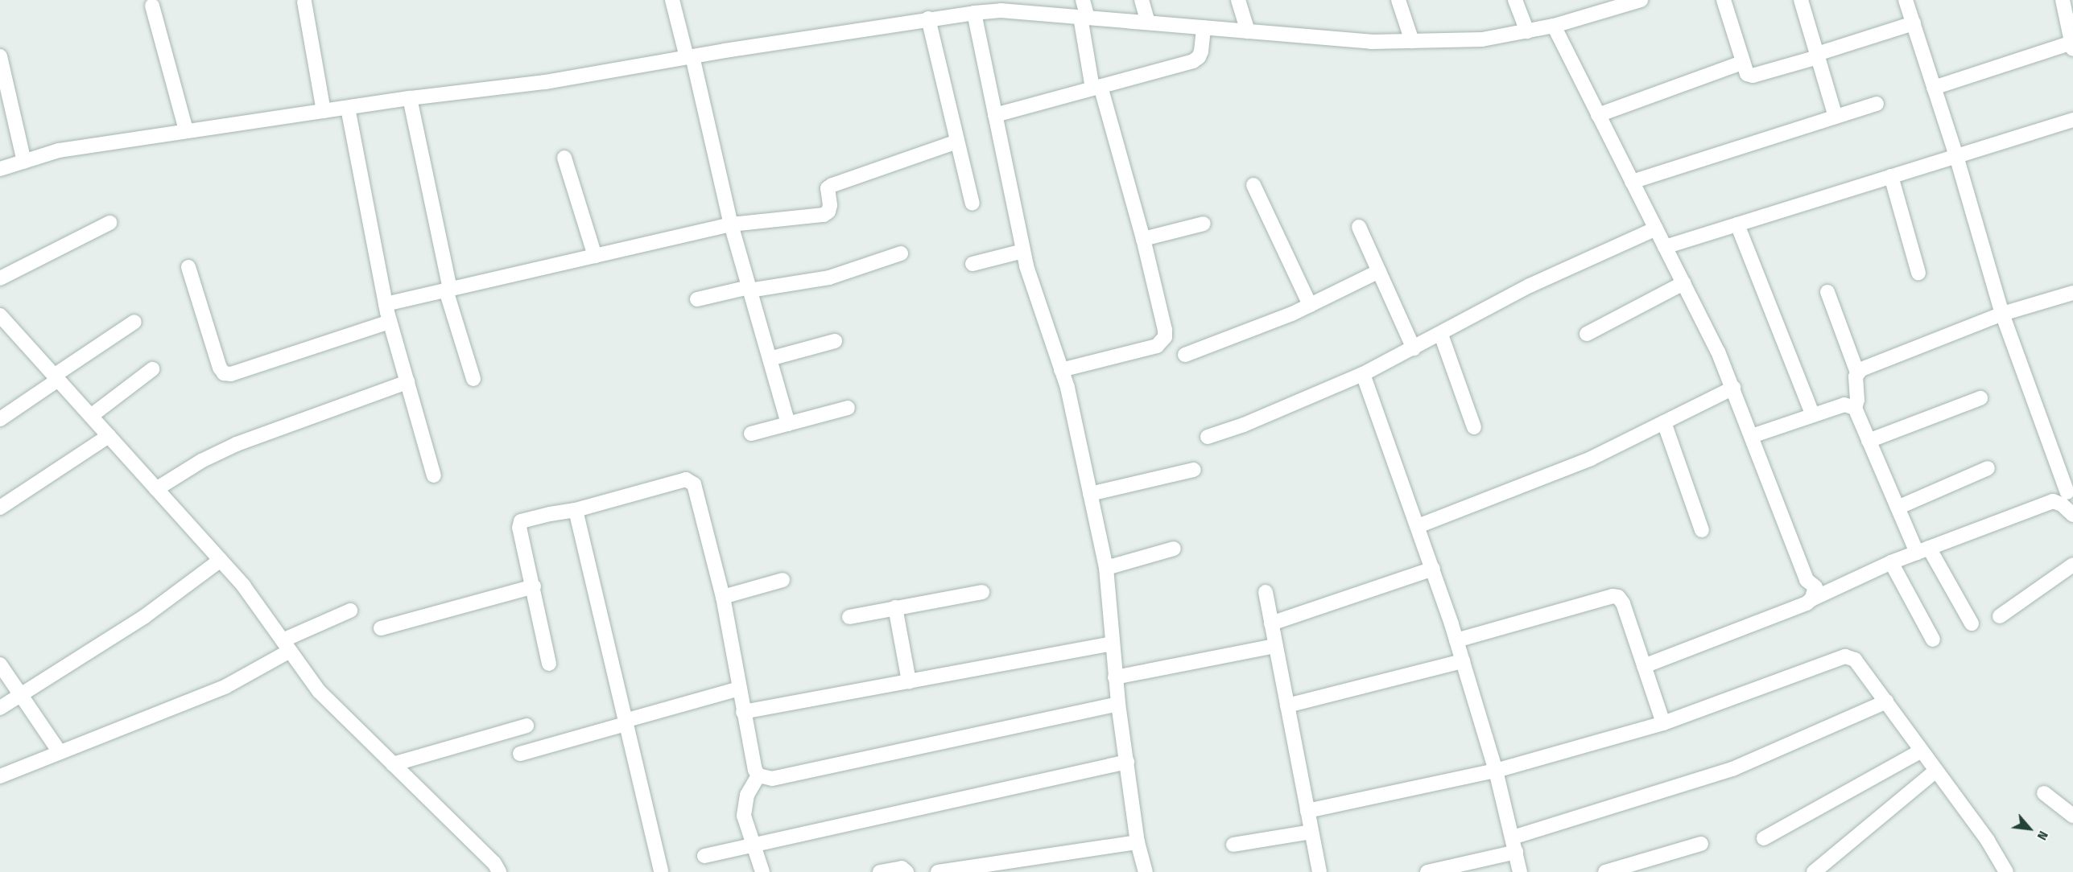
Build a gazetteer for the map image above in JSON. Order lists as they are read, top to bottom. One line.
{"north":"bottom right"}
